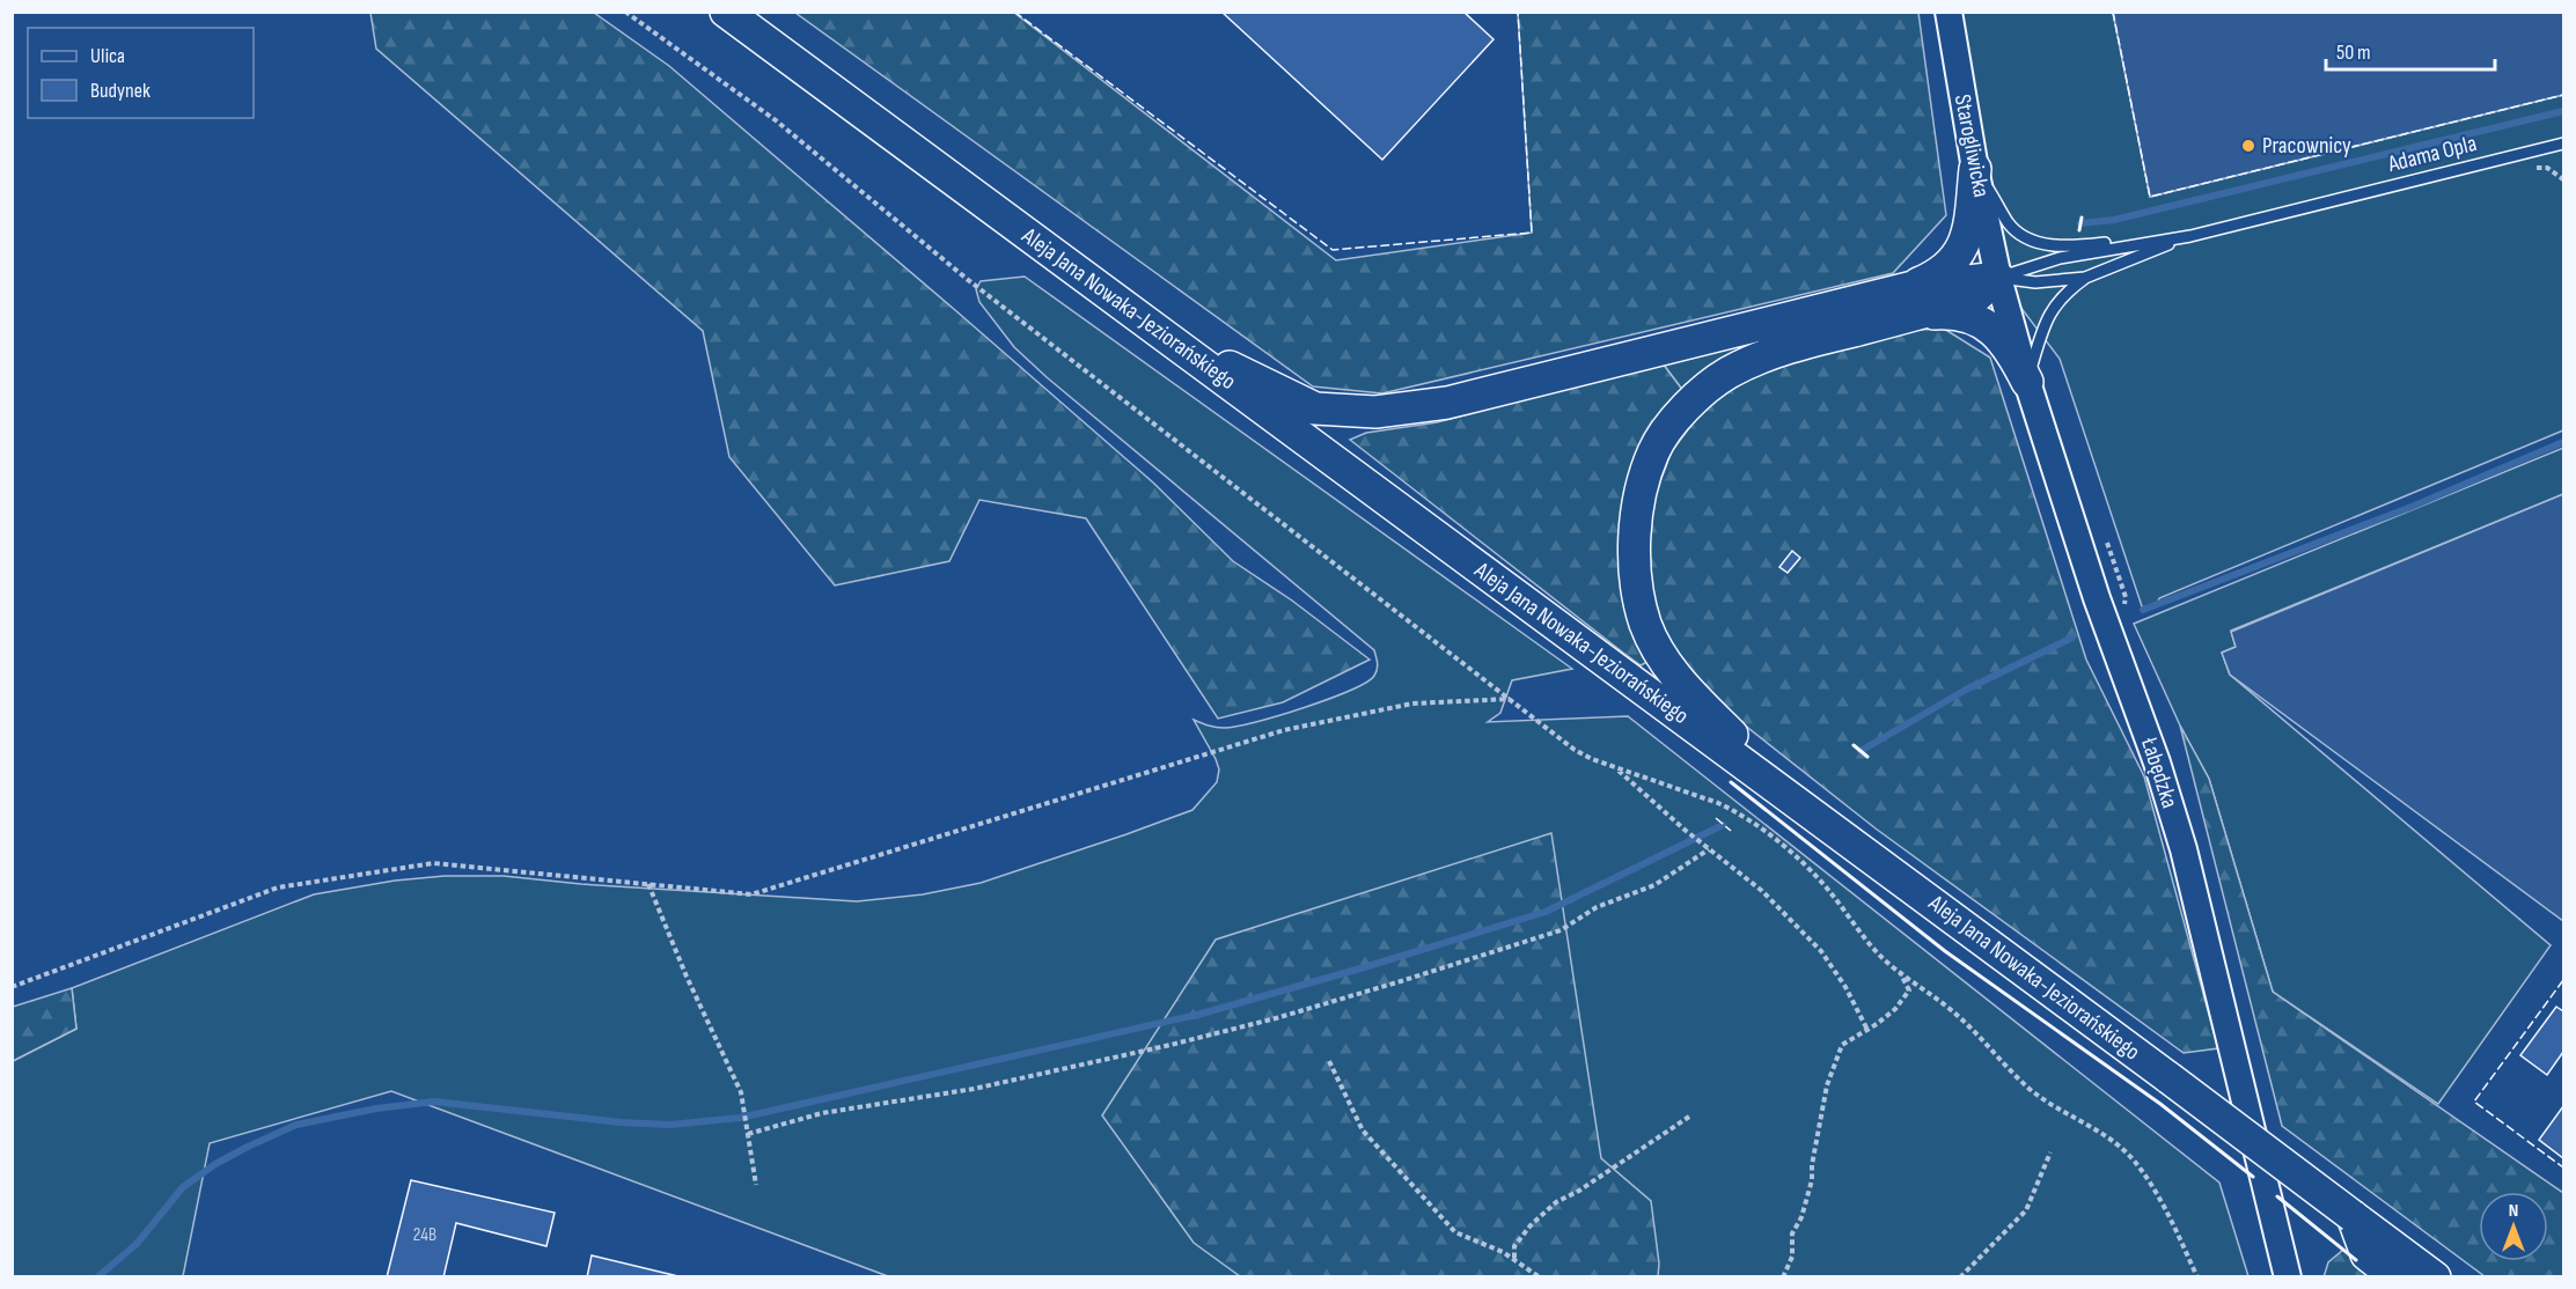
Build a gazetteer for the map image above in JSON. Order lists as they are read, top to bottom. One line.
{"streets":{"main road":["Aleja Jana Nowaka-Jeziorańskiego"],"street":["Starogliwicka","Łabędzka"],"lane":["Adama Opla"]},"crossings":[["Starogliwicka","Łabędzka"]],"places":["Pracownicy"],"house_numbers":["24B"],"legend":["Ulica","Budynek"],"scale_bar":"50 m","north":"top"}
